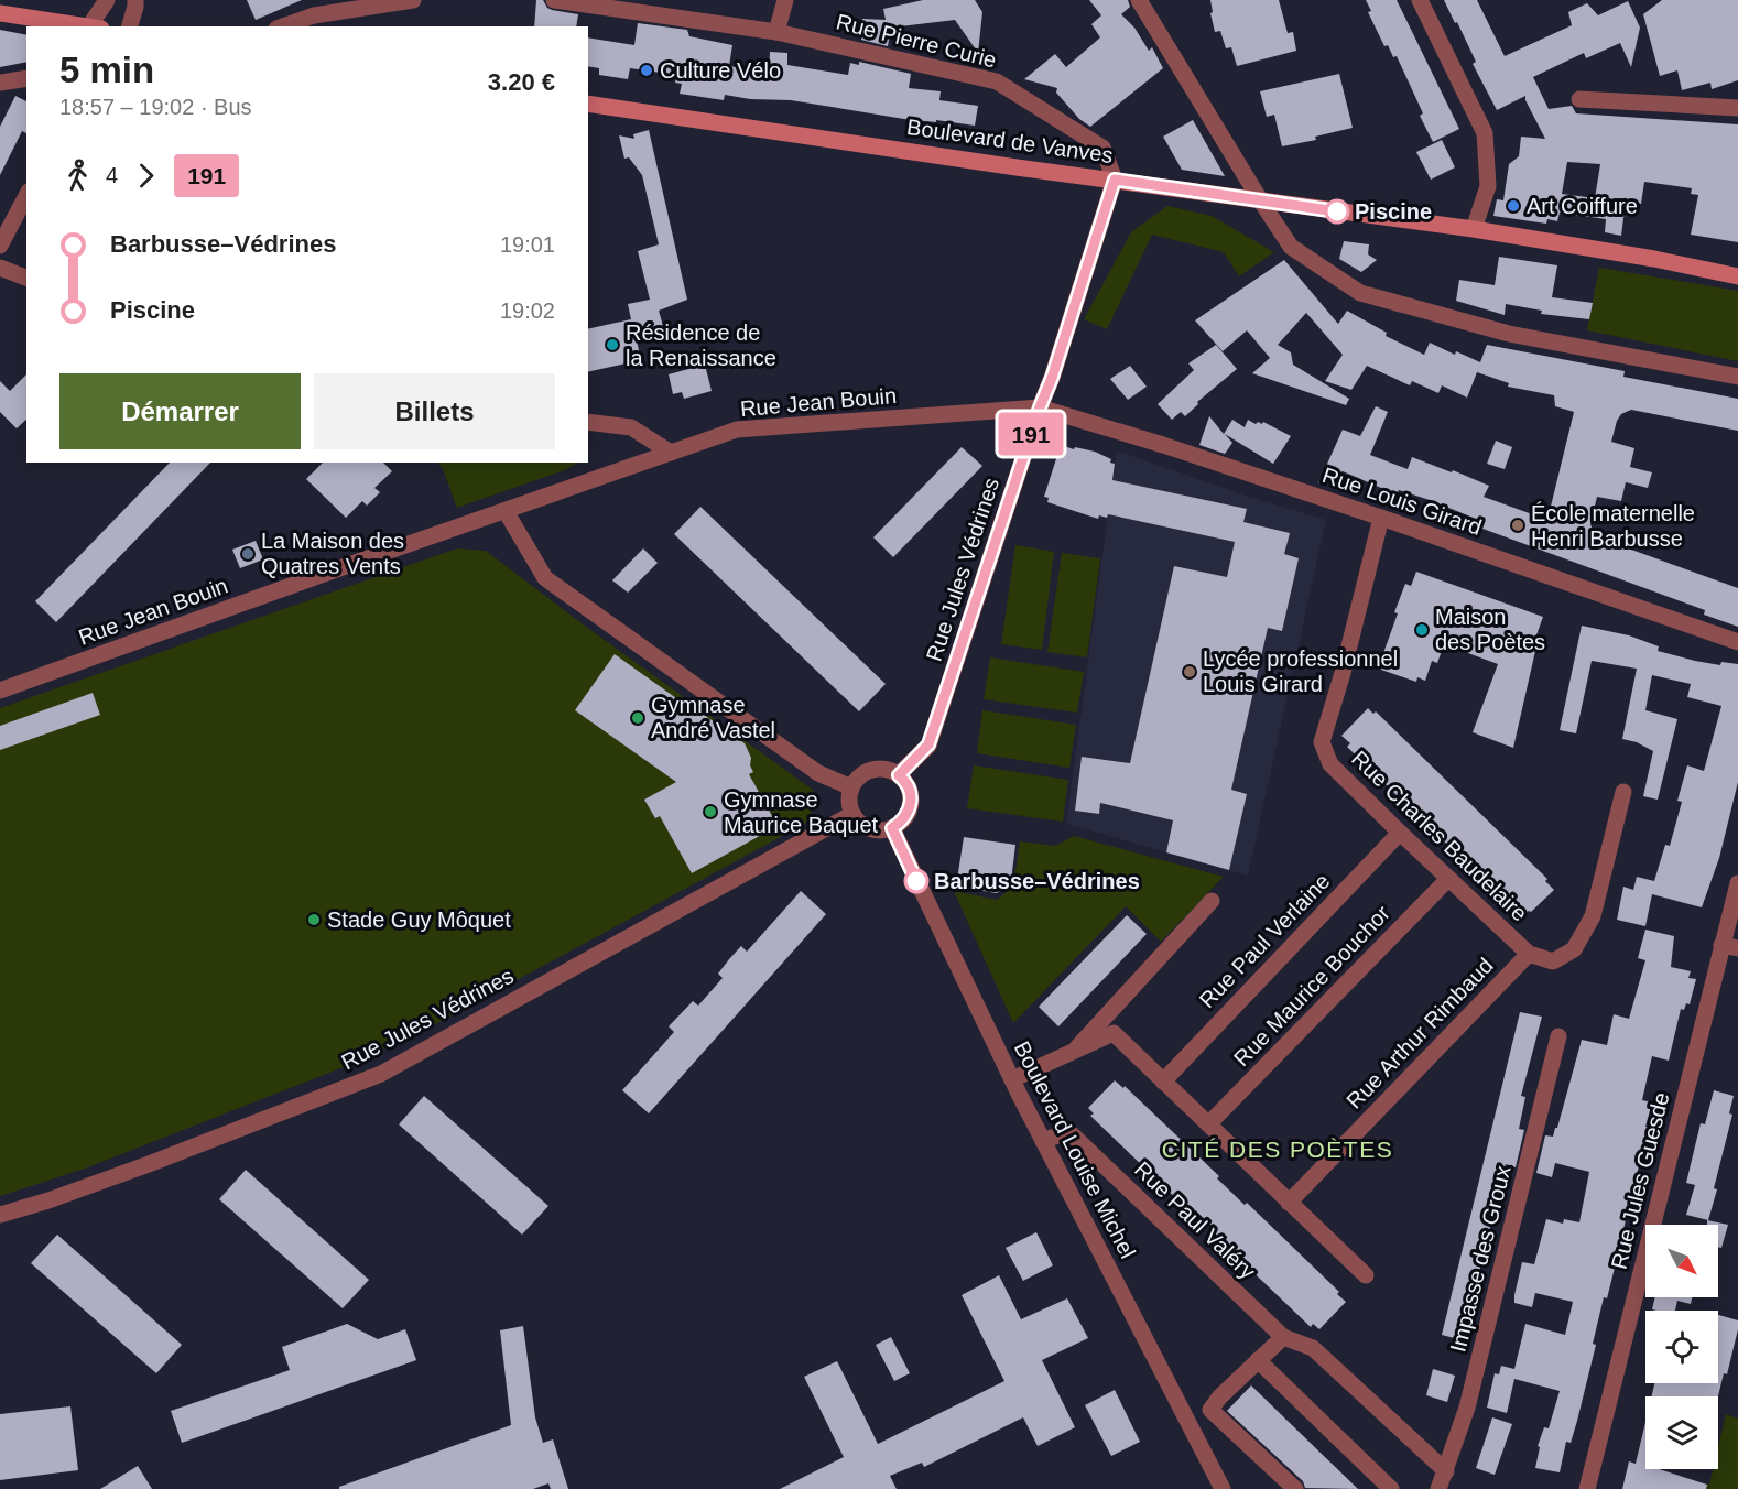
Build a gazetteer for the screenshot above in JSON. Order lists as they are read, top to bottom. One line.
{"streets":{"main road":["Boulevard de Vanves"],"street":["Rue Pierre Curie","Rue Jean Bouin","Rue Louis Girard","Rue Jules Védrines","Rue Charles Baudelaire","Rue Paul Verlaine","Rue Maurice Bouchor","Rue Arthur Rimbaud","Boulevard Louise Michel","Rue Jules Guesde","Rue Paul Valéry","Impasse des Groux"]},"crossings":[["Rue Pierre Curie","Boulevard de Vanves"],["Rue Pierre Curie","Rue Jules Védrines"],["Boulevard de Vanves","Rue Jules Védrines"],["Rue Jean Bouin","Rue Louis Girard"],["Rue Jean Bouin","Rue Jules Védrines"],["Rue Louis Girard","Rue Charles Baudelaire"],["Rue Jules Védrines","Boulevard Louise Michel"],["Rue Charles Baudelaire","Rue Paul Verlaine"],["Rue Charles Baudelaire","Rue Maurice Bouchor"],["Rue Charles Baudelaire","Rue Arthur Rimbaud"],["Boulevard Louise Michel","Rue Paul Valéry"]],"districts":["CITÉ DES POÈTES"],"places":["Culture Vélo","Art Coiffure","Piscine","Résidence de la Renaissance","École maternelle Henri Barbusse","La Maison des Quatres Vents","Maison des Poètes","Lycée professionnel Louis Girard","Gymnase André Vastel","Gymnase Maurice Baquet","Barbusse–Védrines","Stade Guy Môquet"],"lines":["bus line 191"],"north":"bottom right","page":{"on_map":"191","heading":["5 min","18:57 – 19:02 · Bus","3.20 €"],"legs":["4","191"],"list":[{"name":"Barbusse–Védrines","value":"19:01"},{"name":"Piscine","value":"19:02"}],"buttons":["Démarrer","Billets"]}}
